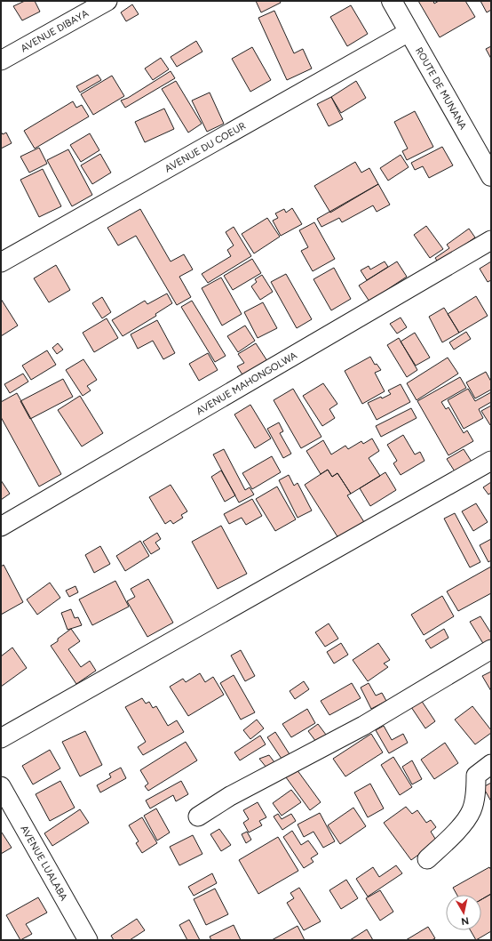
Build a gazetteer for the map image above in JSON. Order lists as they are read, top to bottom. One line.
{"streets":{"main road":["ROUTE DE MUNANA"],"street":["AVENUE DIBAYA","AVENUE DU COEUR","AVENUE MAHONGOLWA","AVENUE LUALABA"]},"crossings":[["ROUTE DE MUNANA","AVENUE DU COEUR"]],"north":"bottom"}
